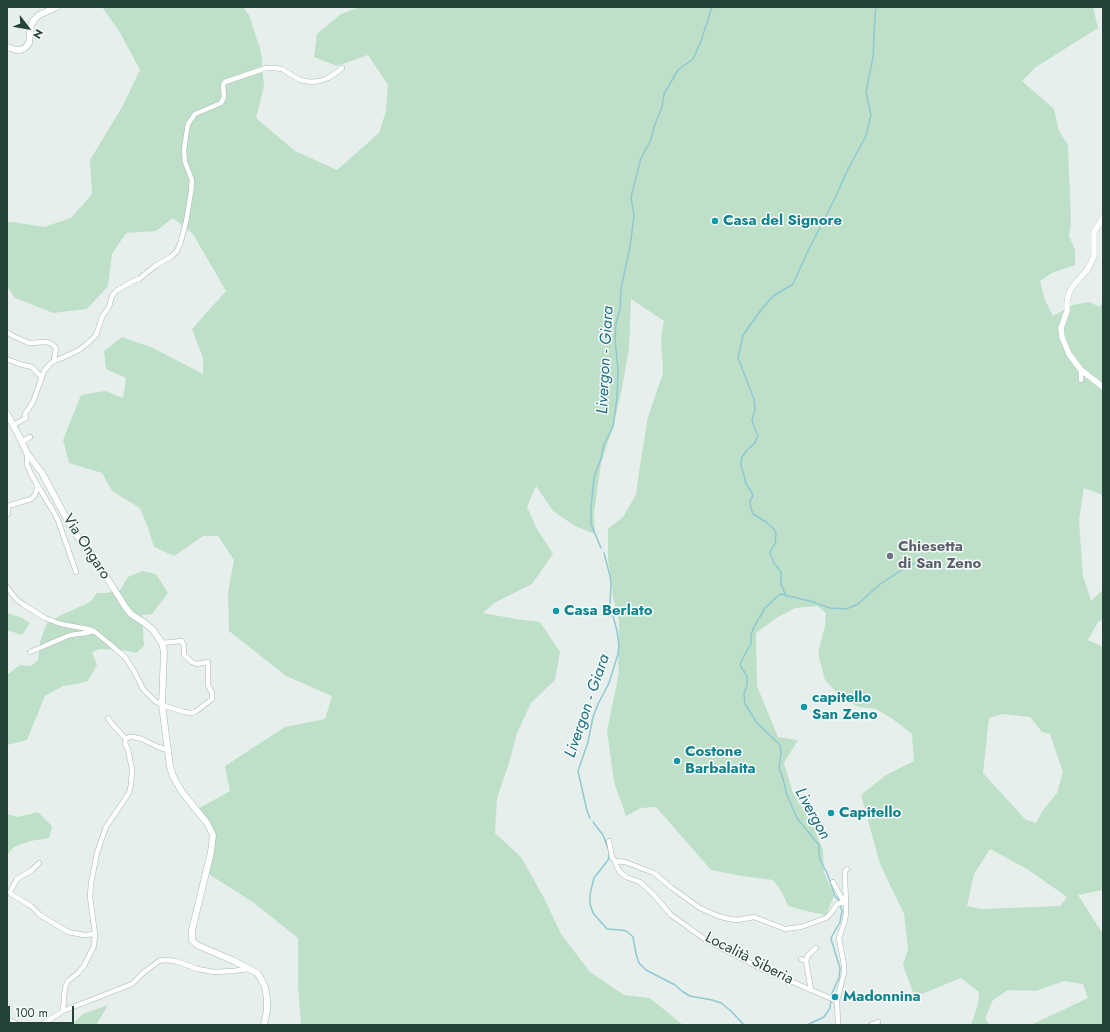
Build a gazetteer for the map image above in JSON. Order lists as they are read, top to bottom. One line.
{"streets":{"main road":["Via Ongaro"],"street":["Località Siberia"]},"water":["Livergon - Giara","Livergon"],"places":["Casa del Signore","Chiesetta di San Zeno","Casa Berlato","capitello San Zeno","Costone Barbalaita","Capitello","Madonnina"],"scale_bar":"100 m","north":"bottom right"}
